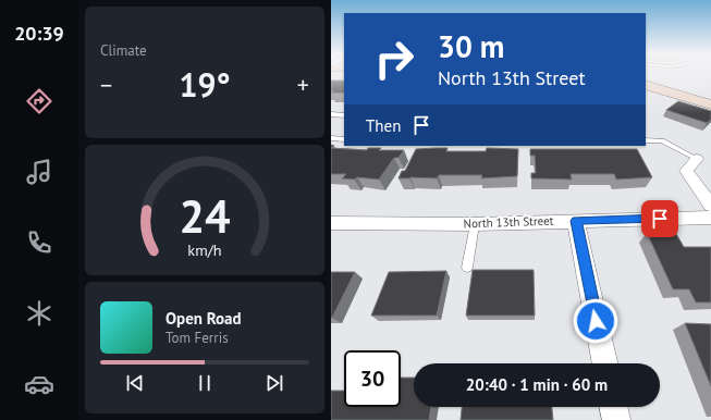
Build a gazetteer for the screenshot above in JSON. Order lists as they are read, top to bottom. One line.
{"streets":{"street":["North 13th Street"]},"page":{"tabs":"20:39","tile":"Climate","turn":["30 m","North 13th Street"],"heat":["−","19°","+"],"then":"Then","song":["Open Road","Tom Ferris"],"limit":"30","trip":"20:40 · 1 min · 60 m","gauge":["24","km/h"]}}
